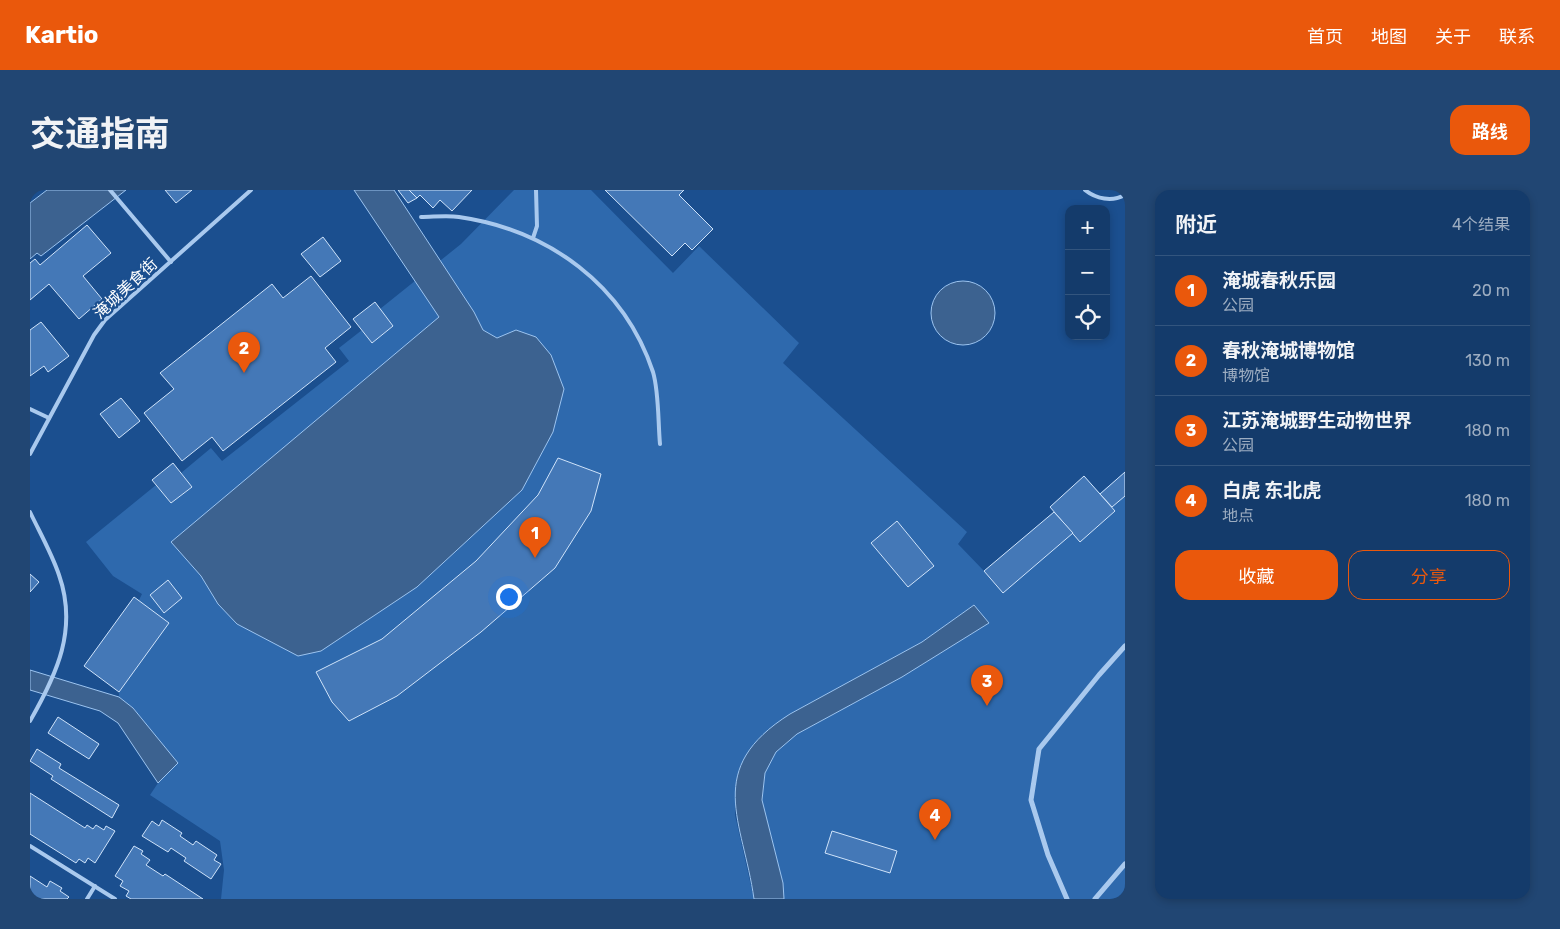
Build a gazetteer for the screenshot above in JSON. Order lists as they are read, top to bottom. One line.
{"streets":{"lane":["淹城美食街"]},"page":{"header":"Kartio","nav":["首页","地图","关于","联系"],"title":"交通指南","buttons":["路线",["收藏","分享"]],"heading":["附近","4个结果"],"map_buttons":["+","−"],"list":[{"mark":"1","name":"淹城春秋乐园","note":"公园","value":"20 m"},{"mark":"2","name":"春秋淹城博物馆","note":"博物馆","value":"130 m"},{"mark":"3","name":"江苏淹城野生动物世界","note":"公园","value":"180 m"},{"mark":"4","name":"白虎 东北虎","note":"地点","value":"180 m"}],"pins":["2","1","3","4"]}}
